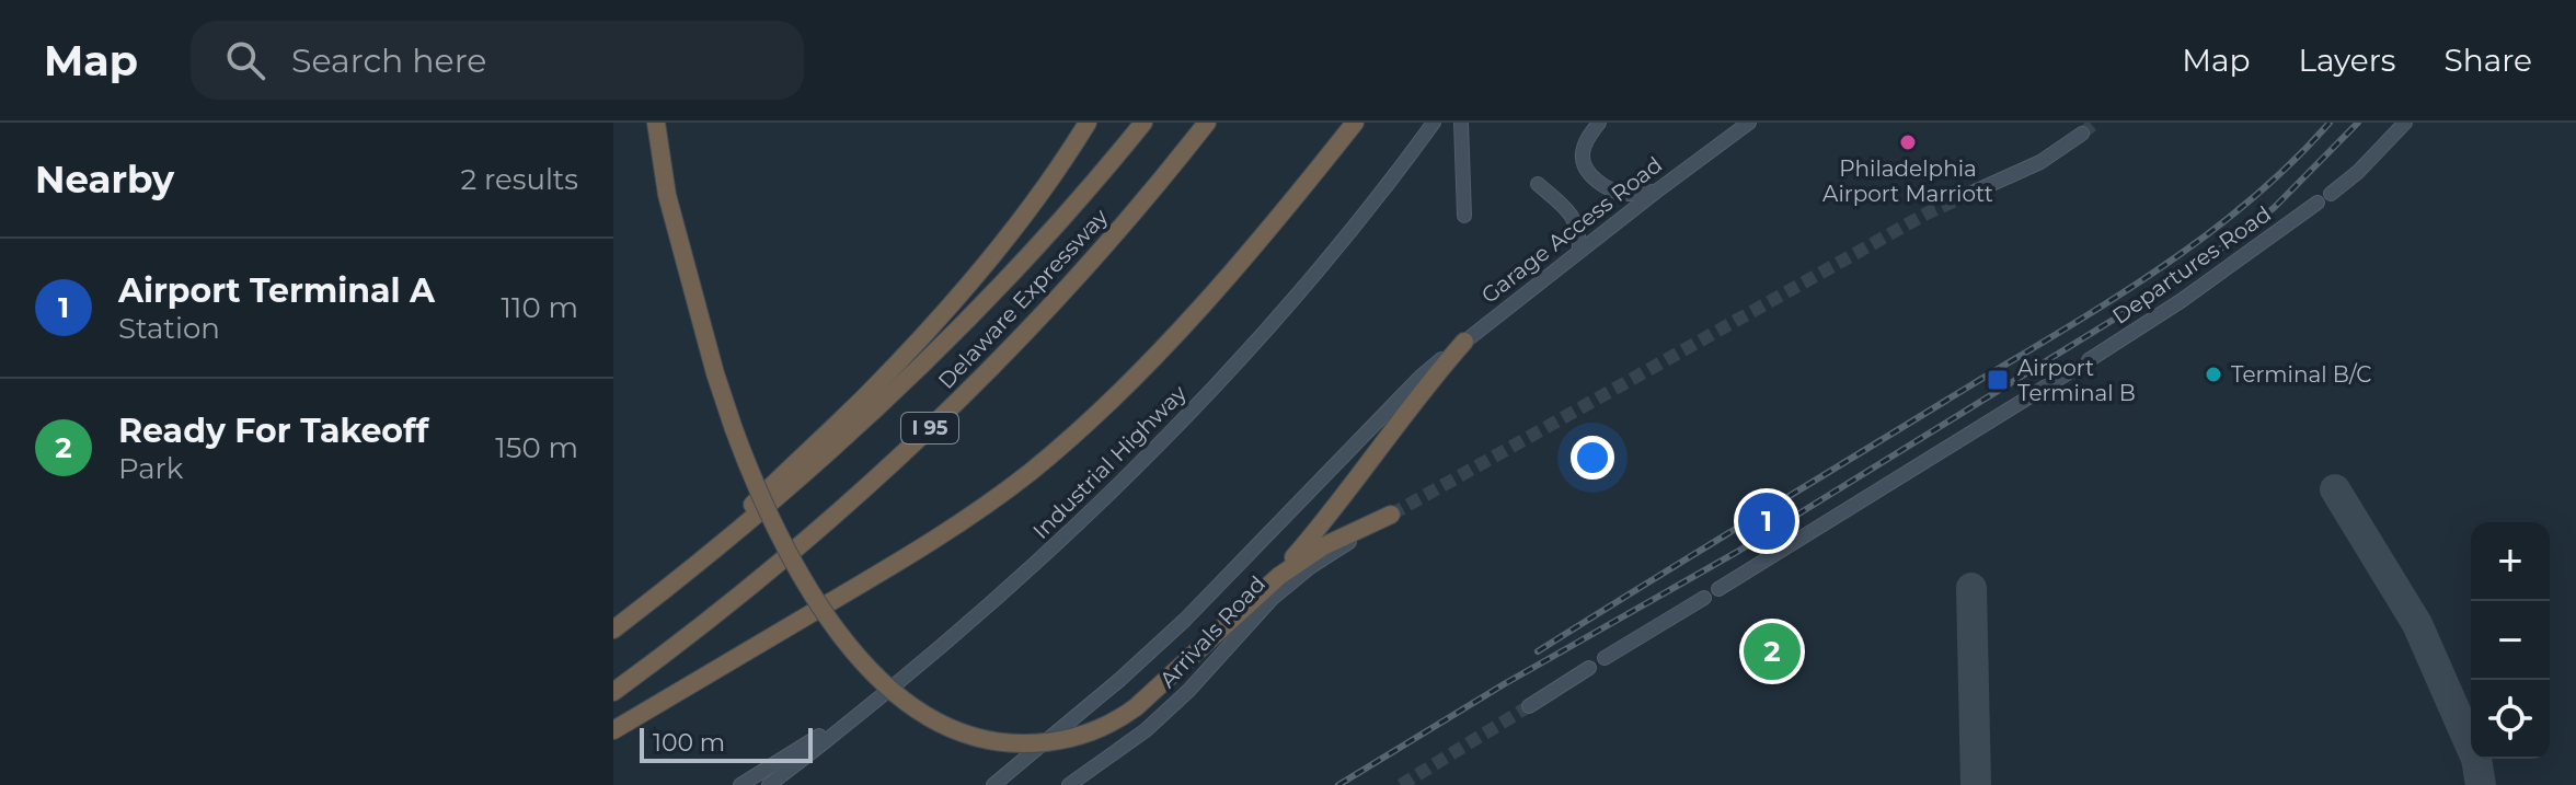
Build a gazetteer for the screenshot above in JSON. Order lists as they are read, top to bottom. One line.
{"streets":{"highway":["Delaware Expressway","I 95"],"street":["Garage Access Road","Departures Road","Industrial Highway","Arrivals Road"]},"places":{"other":["Philadelphia Airport Marriott","Terminal B/C"],"transit":["Airport Terminal B"]},"scale_bar":"100 m","page":{"header":"Map","search":"Search here","nav":["Map","Layers","Share"],"heading":["Nearby","2 results"],"list":[{"mark":"1","name":"Airport Terminal A","note":"Station","value":"110 m"},{"mark":"2","name":"Ready For Takeoff","note":"Park","value":"150 m"}],"pins":["1","2"],"map_buttons":["+","−"],"scale":"100 m"}}
